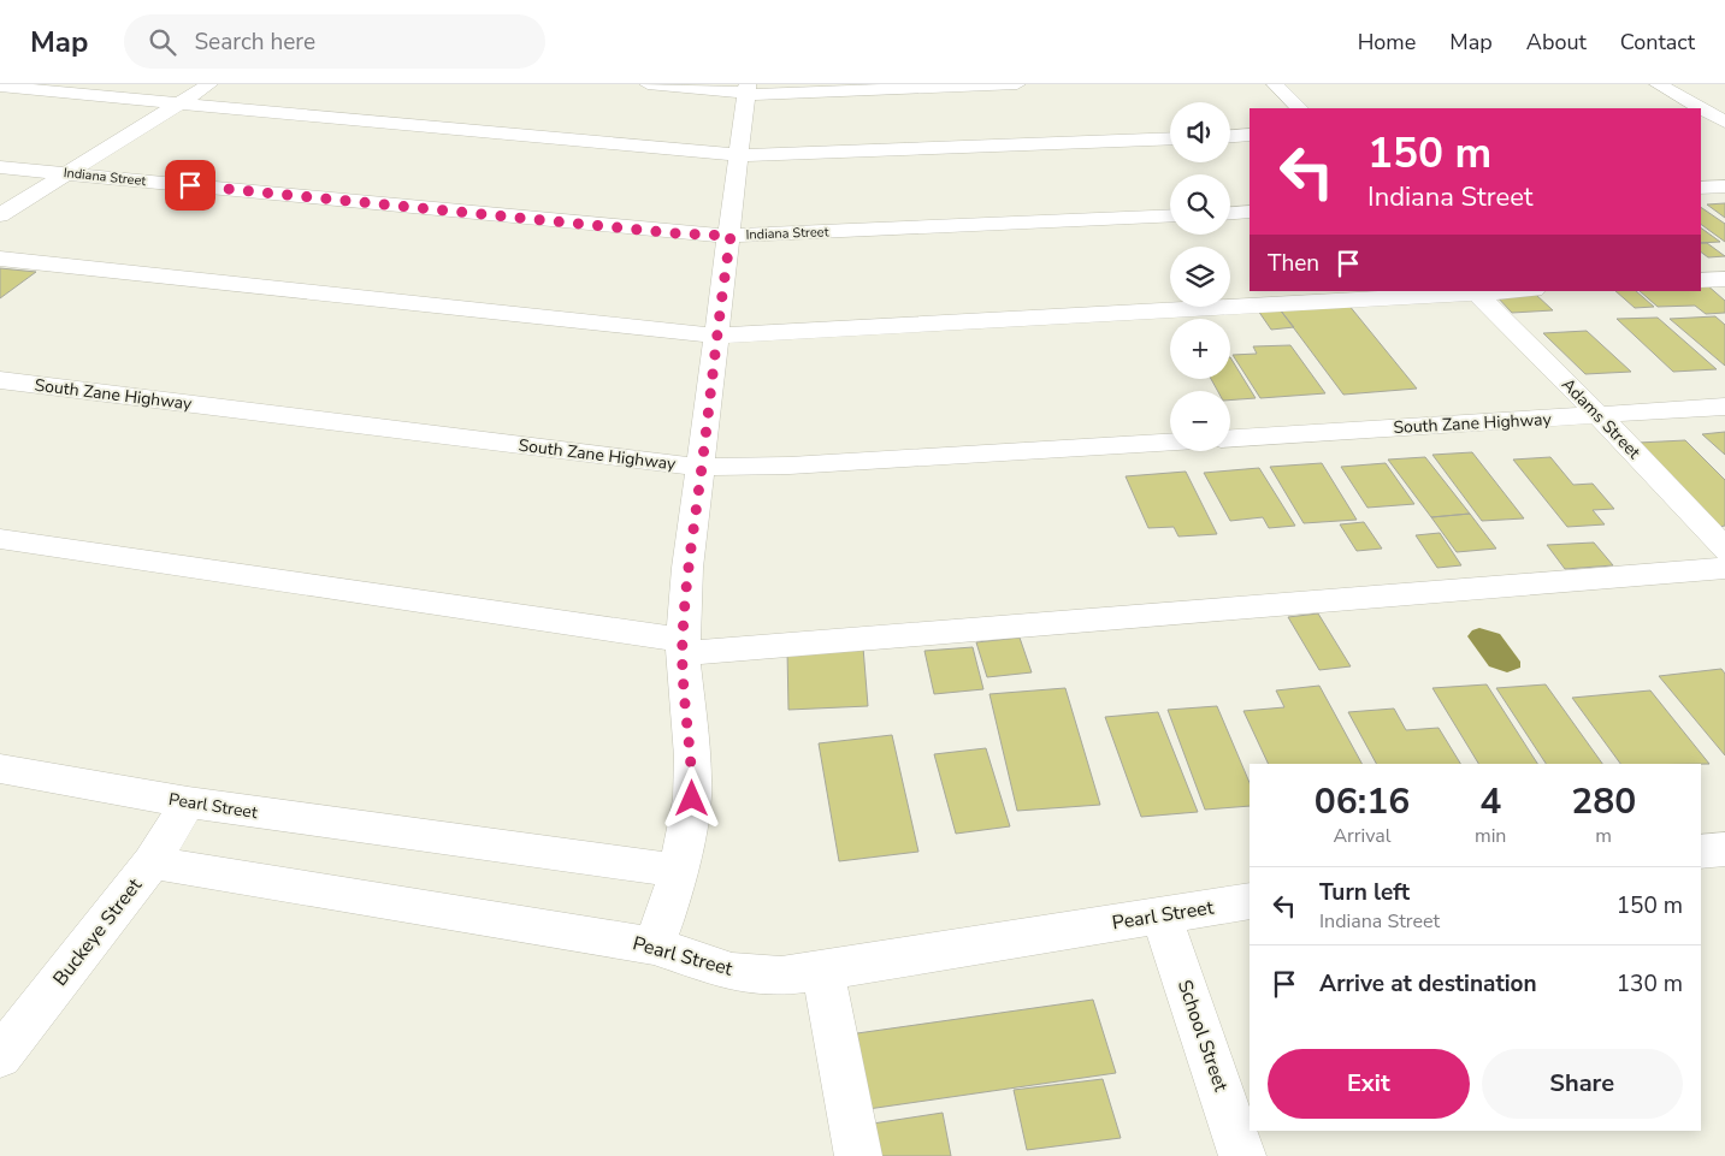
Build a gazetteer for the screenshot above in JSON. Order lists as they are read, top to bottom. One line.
{"streets":{"street":["Indiana Street","South Zane Highway","Adams Street","Pearl Street","Buckeye Street","School Street"]},"crossings":[["South Zane Highway","Adams Street"],["Pearl Street","Buckeye Street"],["Pearl Street","School Street"]],"page":{"header":"Map","search":"Search here","nav":["Home","Map","About","Contact"],"map_buttons":["+","−"],"turn":["150 m","Indiana Street"],"then":"Then","eta":["06:16","Arrival","4","min","280","m"],"list":[{"name":"Turn left","note":"Indiana Street","value":"150 m"},{"name":"Arrive at destination","value":"130 m"}],"buttons":["Exit","Share"]}}
